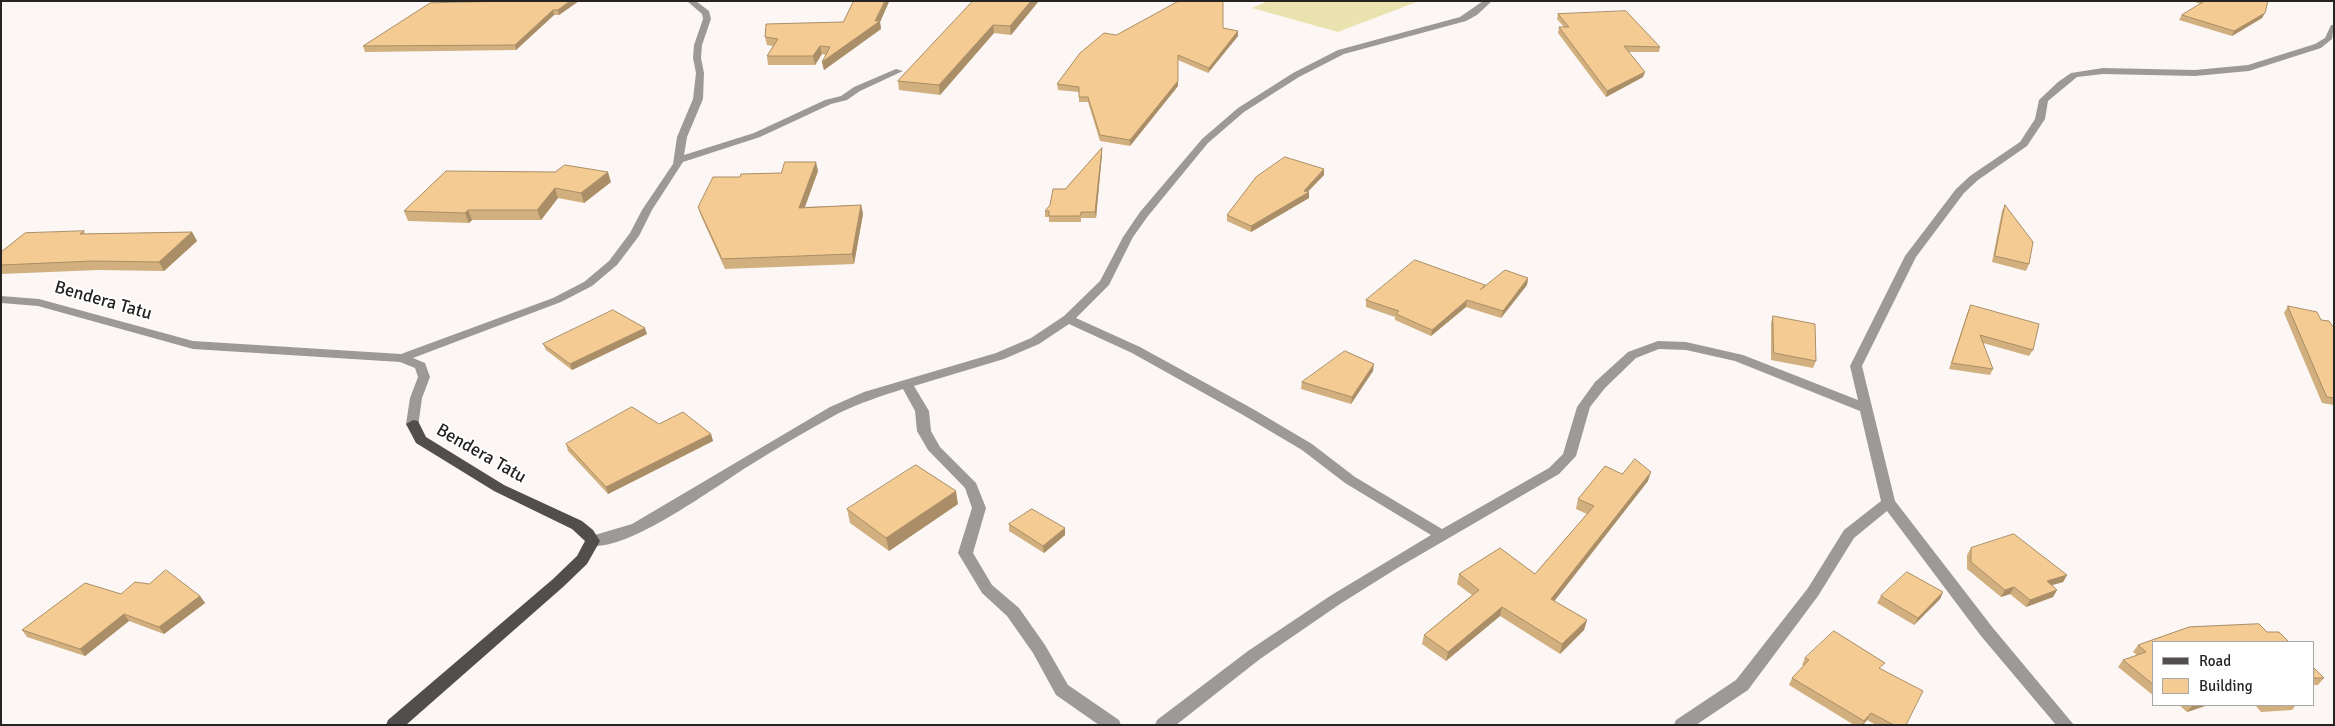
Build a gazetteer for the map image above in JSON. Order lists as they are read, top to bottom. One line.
{"streets":{"main road":["Bendera Tatu"]},"legend":["Road","Building"]}
